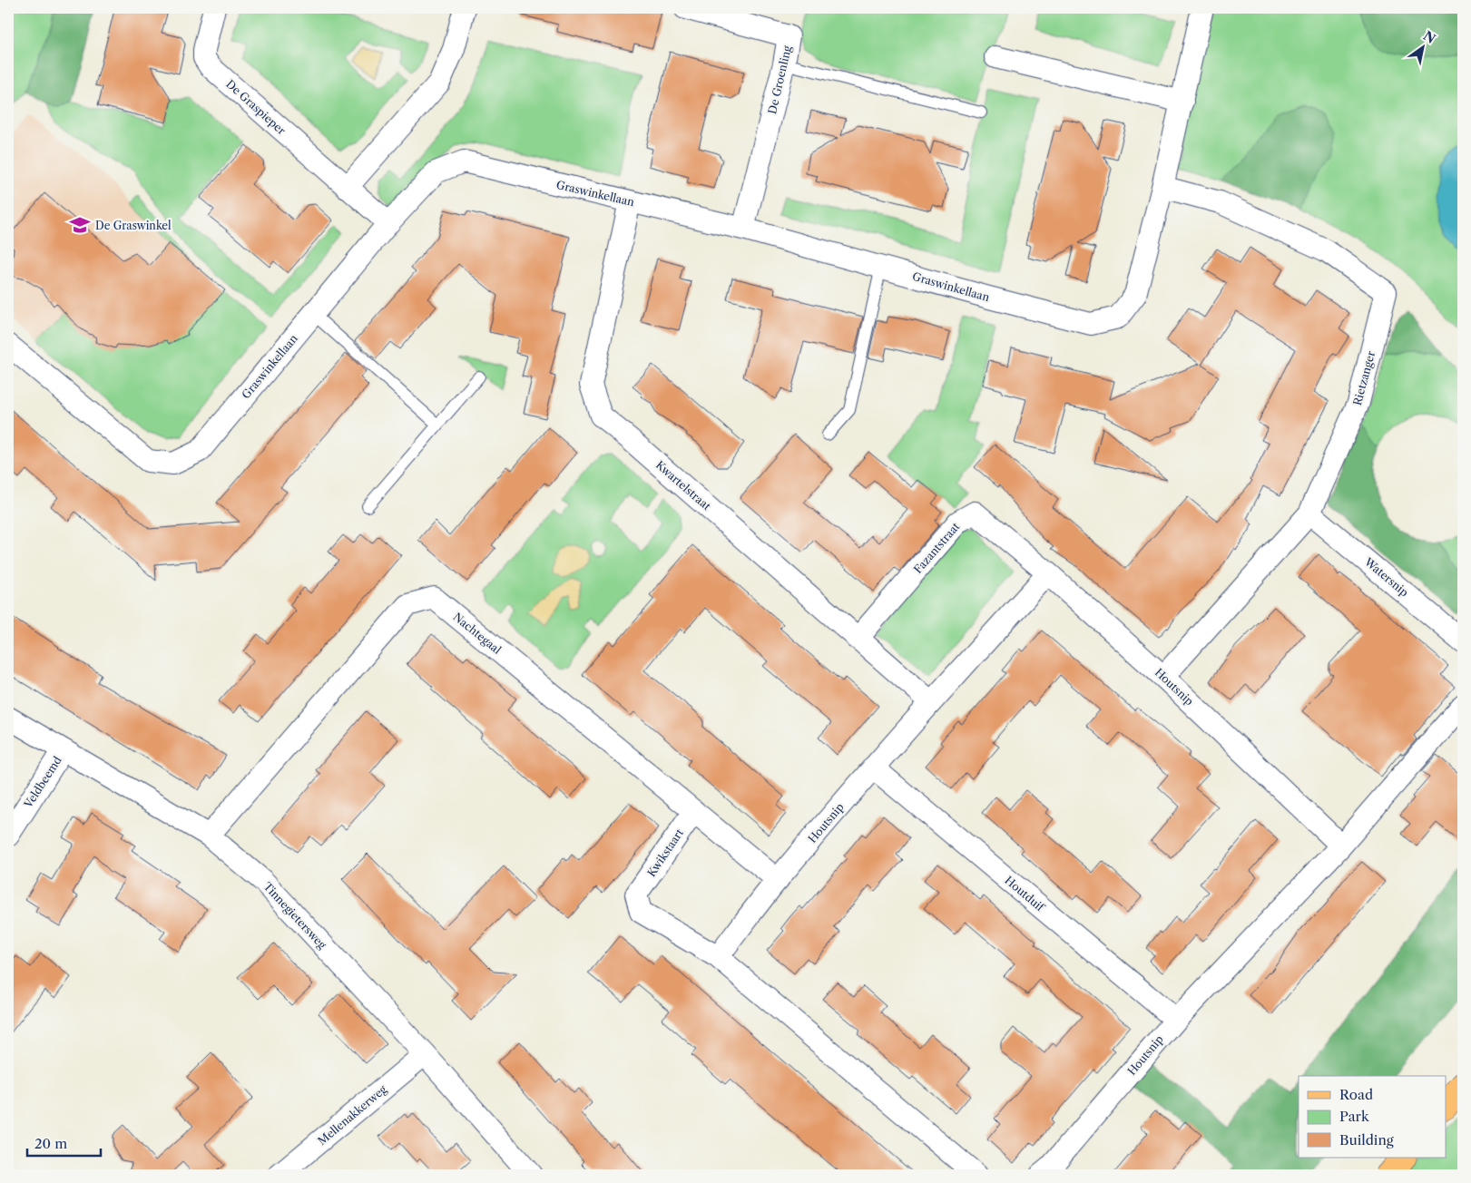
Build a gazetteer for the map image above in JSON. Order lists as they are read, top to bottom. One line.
{"streets":{"street":["De Groenling","De Graspieper","Graswinkellaan","Rietzanger","Kwartelstraat","Fazantstraat","Watersnip","Nachtegaal","Houtsnip","Veldbeemd","Kwikstaart","Houtduif","Tinnegietersweg","Mellenakkerweg"]},"crossings":[["De Groenling","Graswinkellaan"],["De Graspieper","Graswinkellaan"],["Graswinkellaan","Rietzanger"],["Graswinkellaan","Kwartelstraat"],["Rietzanger","Watersnip"],["Rietzanger","Houtsnip"],["Kwartelstraat","Fazantstraat"],["Kwartelstraat","Houtsnip"],["Fazantstraat","Houtsnip"],["Nachtegaal","Houtsnip"],["Nachtegaal","Kwikstaart"],["Nachtegaal","Tinnegietersweg"],["Houtsnip","Kwikstaart"],["Houtsnip","Houtduif"],["Veldbeemd","Tinnegietersweg"],["Tinnegietersweg","Mellenakkerweg"]],"places":{"school or university":["De Graswinkel"]},"legend":["Road","Park","Building"],"scale_bar":"20 m","north":"top right"}
